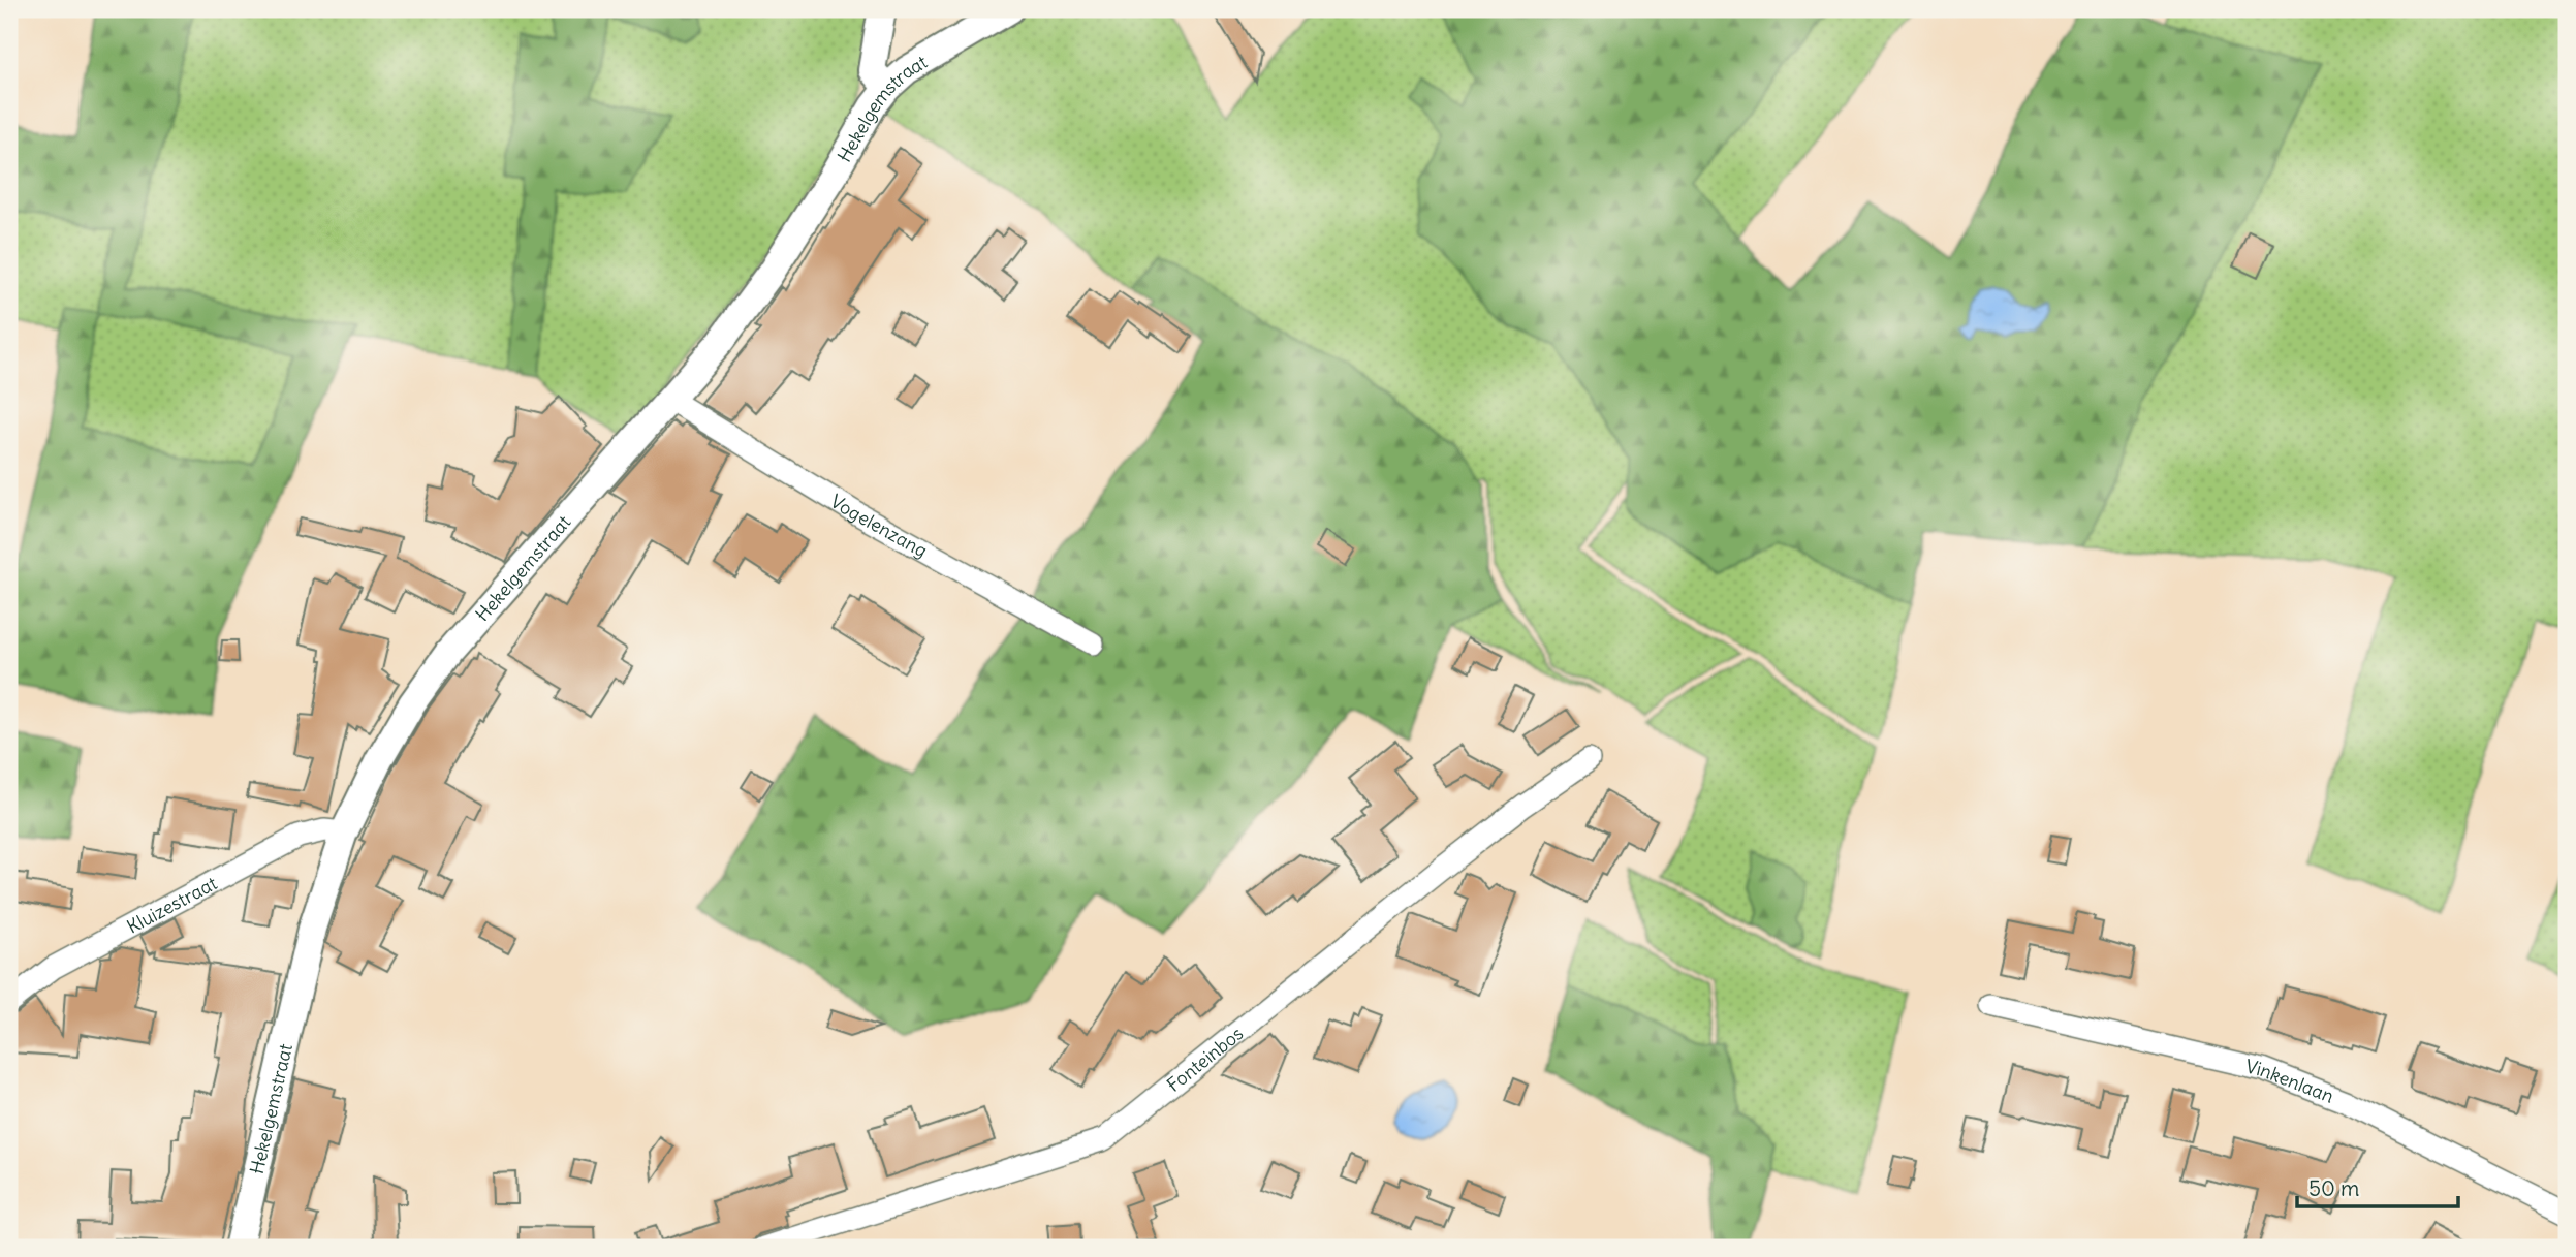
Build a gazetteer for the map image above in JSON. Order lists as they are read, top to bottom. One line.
{"streets":{"street":["Hekelgemstraat","Vogelenzang","Kluizestraat","Fonteinbos","Vinkenlaan"]},"crossings":[["Hekelgemstraat","Vogelenzang"],["Hekelgemstraat","Kluizestraat"]],"scale_bar":"50 m"}
